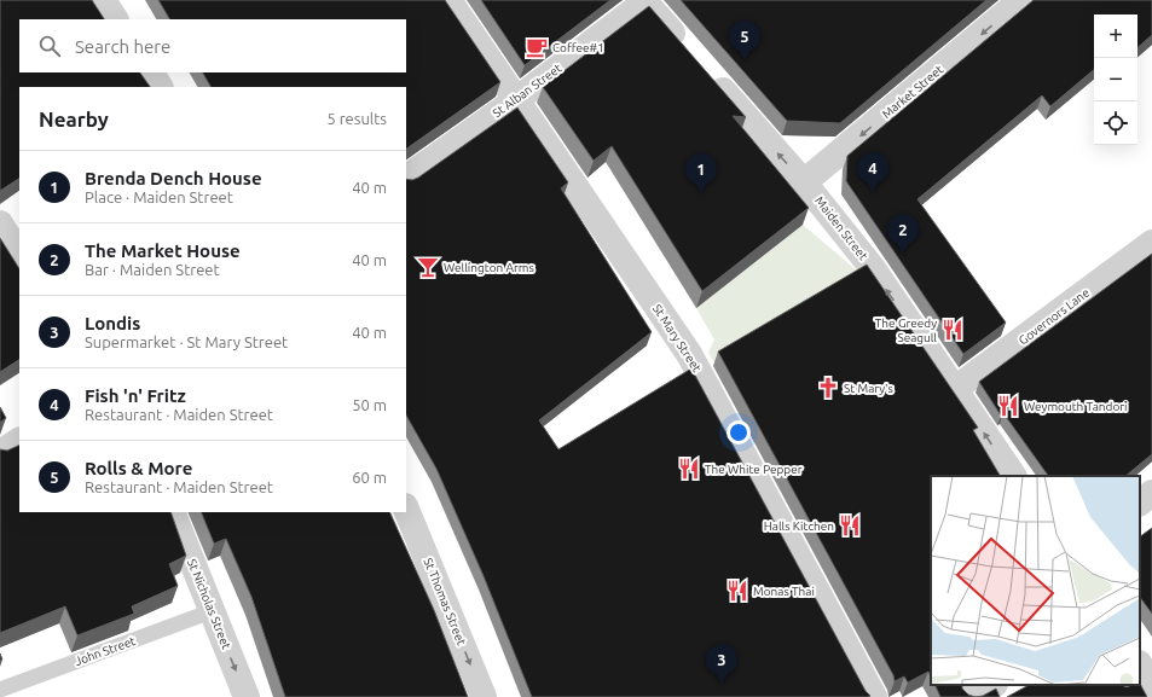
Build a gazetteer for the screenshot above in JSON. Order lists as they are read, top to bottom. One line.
{"streets":{"street":["St Alban Street","Market Street","Maiden Street","Governors Lane","St Mary Street","St Thomas Street","St Nicholas Street"],"lane":["John Street"]},"crossings":[["St Alban Street","St Mary Street"],["Market Street","Maiden Street"],["Maiden Street","Governors Lane"],["St Nicholas Street","John Street"]],"one_way":["Market Street","Maiden Street","St Thomas Street","St Nicholas Street"],"places":{"cafe":["Coffee#1"],"bar":["Wellington Arms"],"restaurant":["The Greedy Seagull","Weymouth Tandori","The White Pepper","Halls Kitchen","Monas Thai"],"church":["St Mary's"]},"page":{"map_buttons":["+","−"],"search":"Search here","pins":["5","4","1","2","3"],"heading":["Nearby","5 results"],"list":[{"mark":"1","name":"Brenda Dench House","note":"Place · Maiden Street","value":"40 m"},{"mark":"2","name":"The Market House","note":"Bar · Maiden Street","value":"40 m"},{"mark":"3","name":"Londis","note":"Supermarket · St Mary Street","value":"40 m"},{"mark":"4","name":"Fish 'n' Fritz","note":"Restaurant · Maiden Street","value":"50 m"},{"mark":"5","name":"Rolls & More","note":"Restaurant · Maiden Street","value":"60 m"}]}}
